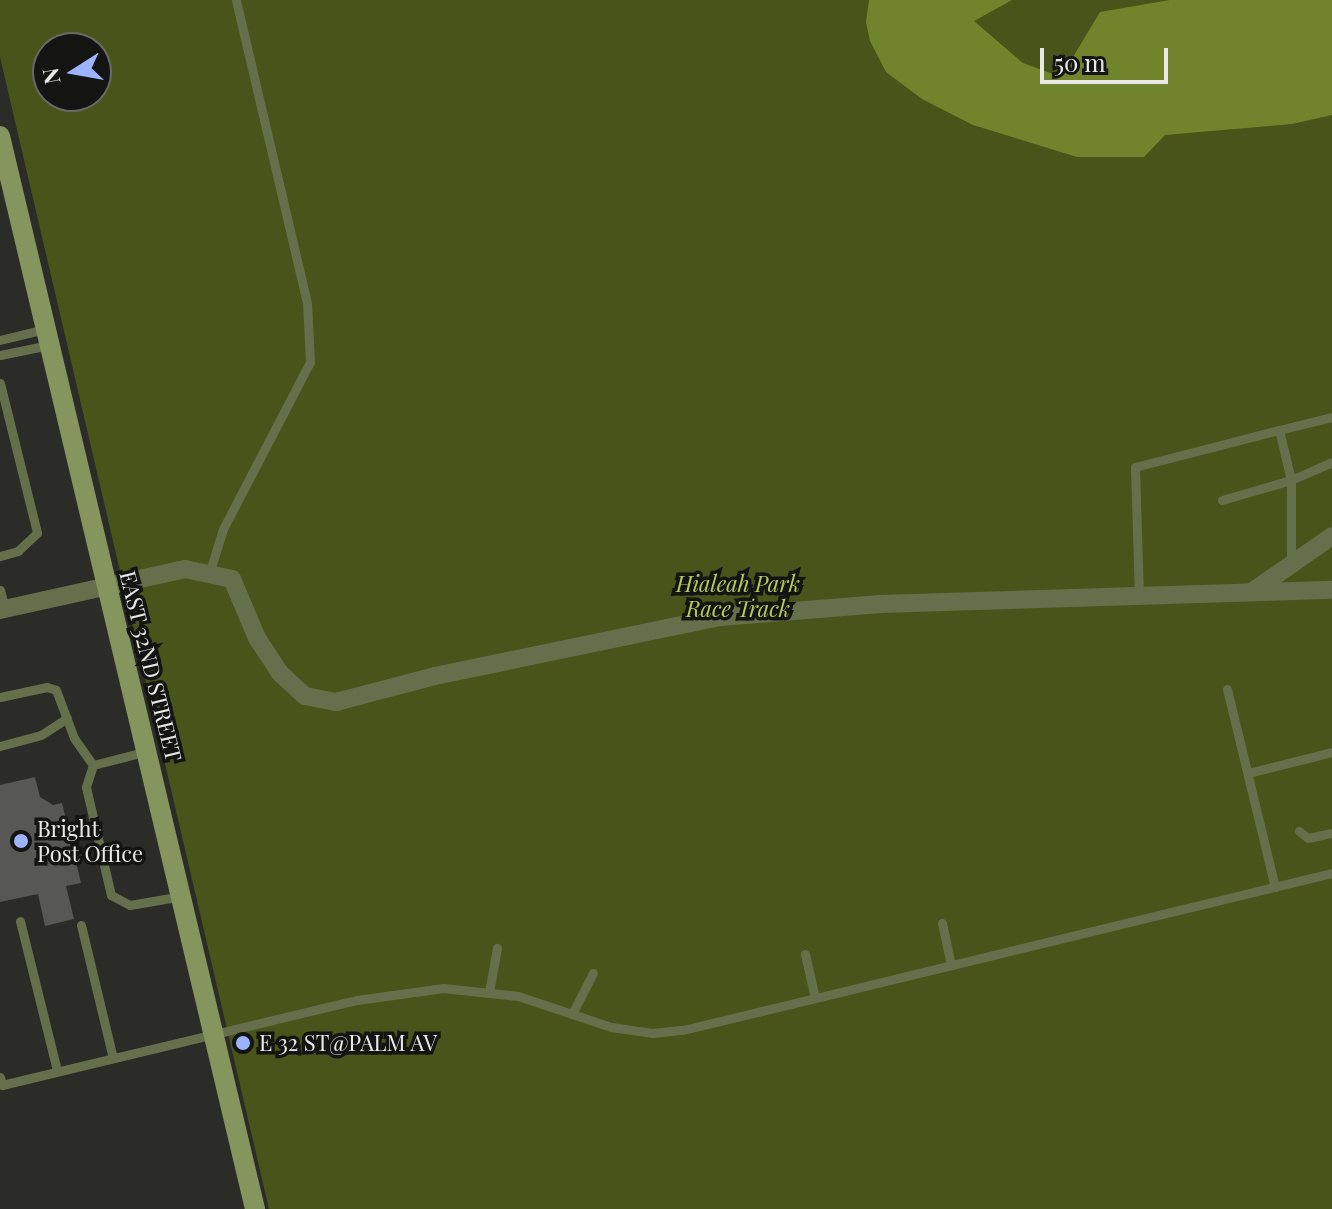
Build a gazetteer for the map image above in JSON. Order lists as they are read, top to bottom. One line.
{"streets":{"street":["EAST 32ND STREET"]},"parks":["Hialeah Park Race Track"],"places":["Bright Post Office","E 32 ST@PALM AV"],"scale_bar":"50 m","north":"left"}
